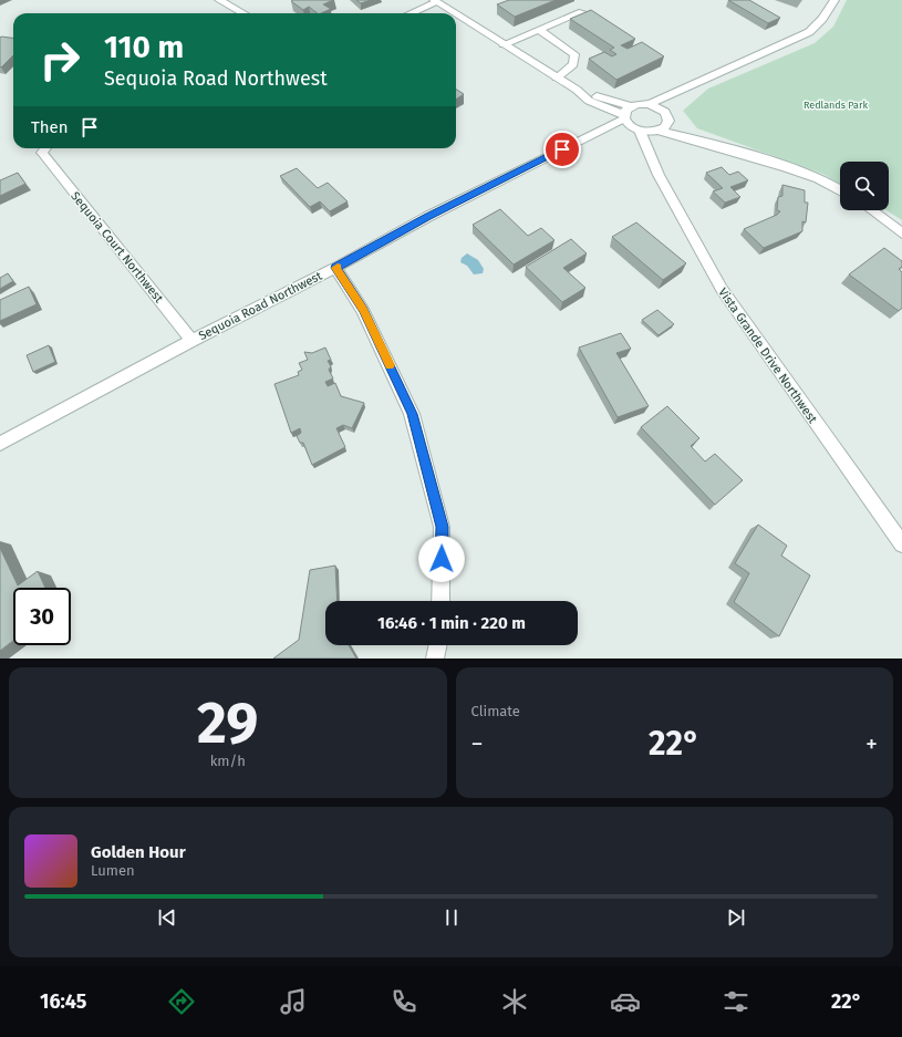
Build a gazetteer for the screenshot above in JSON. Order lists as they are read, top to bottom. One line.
{"streets":{"street":["Sequoia Court Northwest","Sequoia Road Northwest","Vista Grande Drive Northwest"]},"crossings":[["Sequoia Court Northwest","Sequoia Road Northwest"]],"parks":["Redlands Park"],"page":{"turn":["110 m","Sequoia Road Northwest"],"then":"Then","limit":"30","trip":"16:46 · 1 min · 220 m","tile":[["29","km/h"],"Climate"],"heat":["−","22°","+"],"song":["Golden Hour","Lumen"],"tabs":["16:45","22°"]}}
